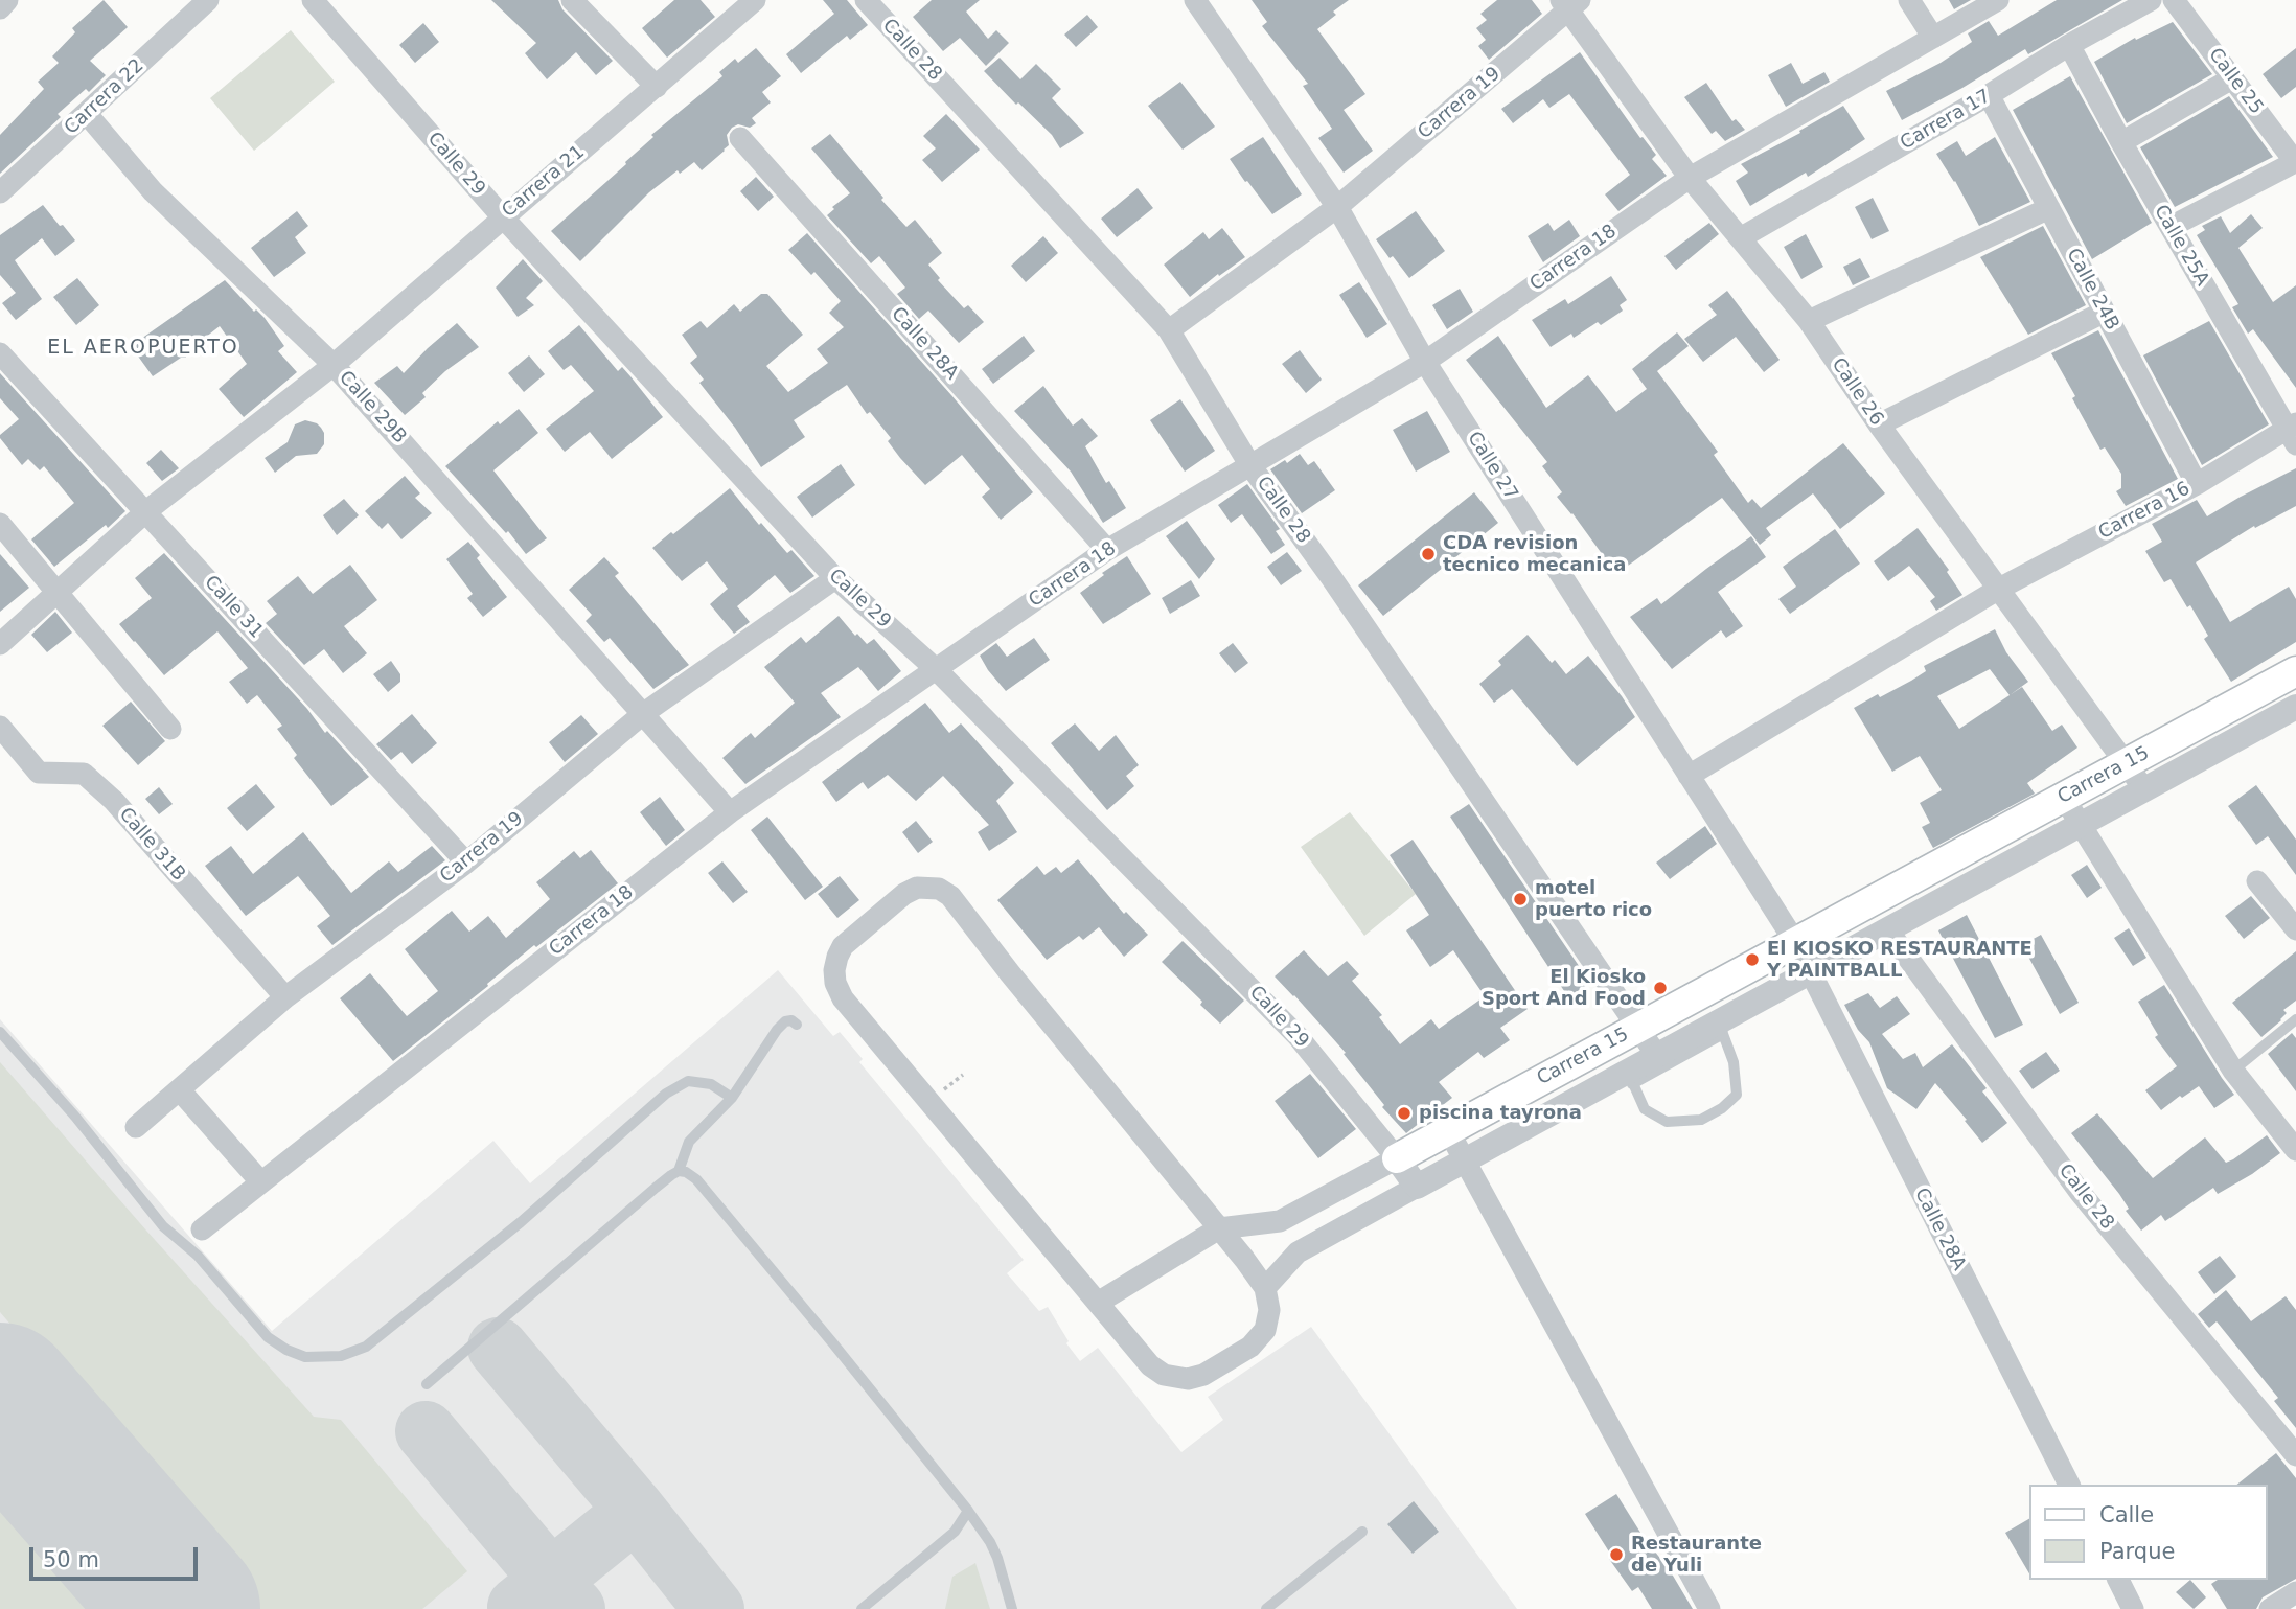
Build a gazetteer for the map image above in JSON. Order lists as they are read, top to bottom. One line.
{"streets":{"main road":["Carrera 15"],"street":["Calle 28","Calle 25","Carrera 22","Carrera 19","Carrera 17","Calle 29","Carrera 21","Calle 25A","Carrera 18","Calle 24B","Calle 28A","Calle 26","Calle 29B","Calle 27","Carrera 16","Calle 31","Calle 31B"]},"crossings":[["Calle 28","Carrera 19"],["Calle 28","Carrera 18"],["Calle 28","Carrera 15"],["Carrera 22","Calle 29B"],["Carrera 19","Calle 29"],["Carrera 19","Calle 26"],["Carrera 19","Calle 29B"],["Carrera 19","Calle 27"],["Carrera 19","Calle 31"],["Carrera 19","Calle 31B"],["Carrera 17","Calle 25A"],["Carrera 17","Calle 24B"],["Carrera 17","Calle 26"],["Calle 29","Carrera 21"],["Calle 29","Carrera 18"],["Calle 29","Carrera 15"],["Carrera 21","Calle 29B"],["Carrera 21","Calle 31"],["Calle 25A","Carrera 16"],["Carrera 18","Calle 28A"],["Carrera 18","Calle 26"],["Carrera 18","Calle 29B"],["Carrera 18","Calle 27"],["Calle 24B","Carrera 16"],["Calle 28A","Calle 27"],["Calle 28A","Carrera 15"],["Calle 26","Carrera 16"],["Calle 26","Carrera 15"],["Calle 27","Carrera 16"],["Calle 27","Carrera 15"]],"districts":["EL AEROPUERTO"],"places":["CDA revision tecnico mecanica","motel puerto rico","El KIOSKO RESTAURANTE Y PAINTBALL","El Kiosko Sport And Food","piscina tayrona","Restaurante de Yuli"],"legend":["Calle","Parque"],"scale_bar":"50 m"}
